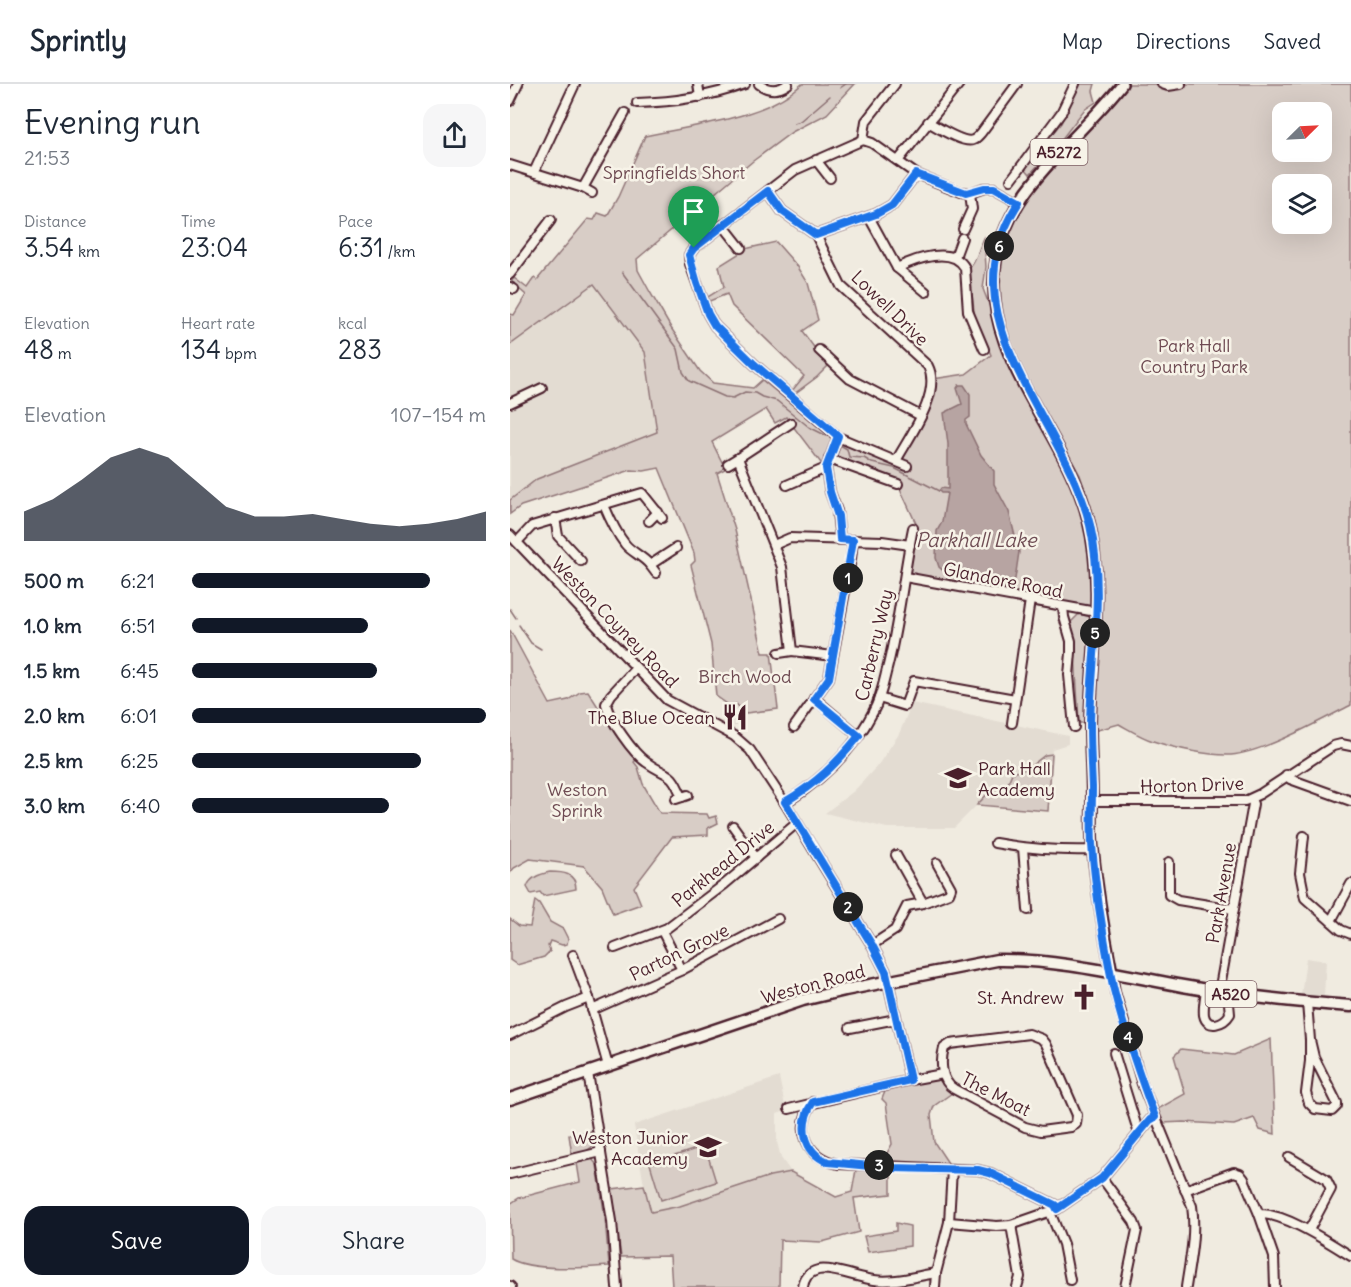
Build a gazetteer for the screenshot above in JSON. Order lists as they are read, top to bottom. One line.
{"streets":{"highway":["Weston Road","A520"],"main road":["A5272"],"street":["Lowell Drive","Glandore Road","Weston Coyney Road","Carberry Way","Horton Drive","Parkhead Drive","Park Avenue","Parton Grove","The Moat"]},"crossings":[["A5272","Glandore Road"],["A5272","Horton Drive"],["A5272","Weston Road"],["Glandore Road","Carberry Way"],["Weston Coyney Road","Carberry Way"],["Weston Coyney Road","Parkhead Drive"],["Weston Coyney Road","Weston Road"],["Horton Drive","Park Avenue"],["Park Avenue","Weston Road"]],"water":["Parkhall Lake"],"parks":["Springfields Short","Park Hall Country Park","Birch Wood","Weston Sprink"],"places":{"restaurant":["The Blue Ocean"],"school or university":["Park Hall Academy","Weston Junior Academy"],"church":["St. Andrew"]},"north":"top right","page":{"header":"Sprintly","nav":["Map","Directions","Saved"],"heading":["Evening run","21:53"],"stats":[["Distance","3.54 km"],["Time","23:04"],["Pace","6:31 /km"],["Elevation","48 m"],["Heart rate","134 bpm"],["kcal","283"]],"pins":["6","1","5","2","4","3"],"chart":["Elevation","107–154 m"],"list":[{"name":"500 m","note":"6:21"},{"name":"1.0 km","note":"6:51"},{"name":"1.5 km","note":"6:45"},{"name":"2.0 km","note":"6:01"},{"name":"2.5 km","note":"6:25"},{"name":"3.0 km","note":"6:40"}],"buttons":["Save","Share"]}}
